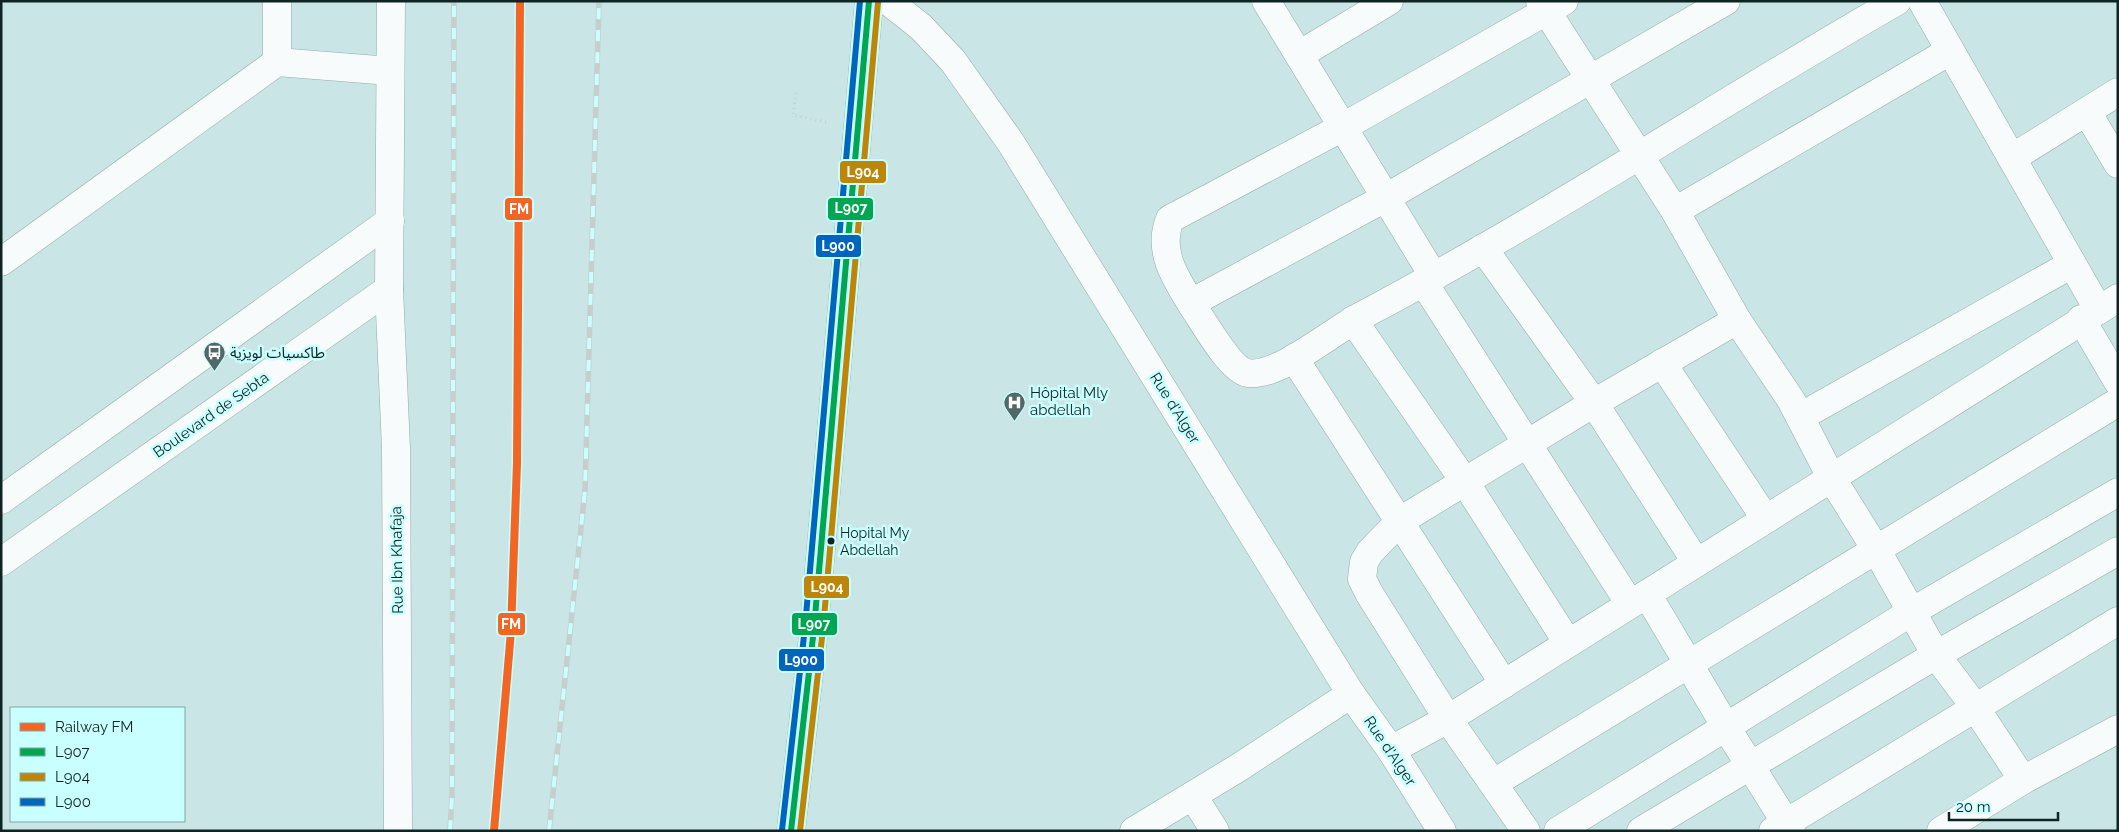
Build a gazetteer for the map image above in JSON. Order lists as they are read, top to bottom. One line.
{"streets":{"street":["Rue d'Alger","Boulevard de Sebta","Rue Ibn Khafaja"]},"crossings":[["Boulevard de Sebta","Rue Ibn Khafaja"]],"places":{"bus stop":["طاكسيات لويزية"],"hospital":["Hôpital Mly abdellah"],"other":["Hopital My Abdellah"]},"lines":["rail line FM","transit line L907","transit line L900","transit line L904"],"legend":["Railway FM","L907","L904","L900"],"scale_bar":"20 m"}
